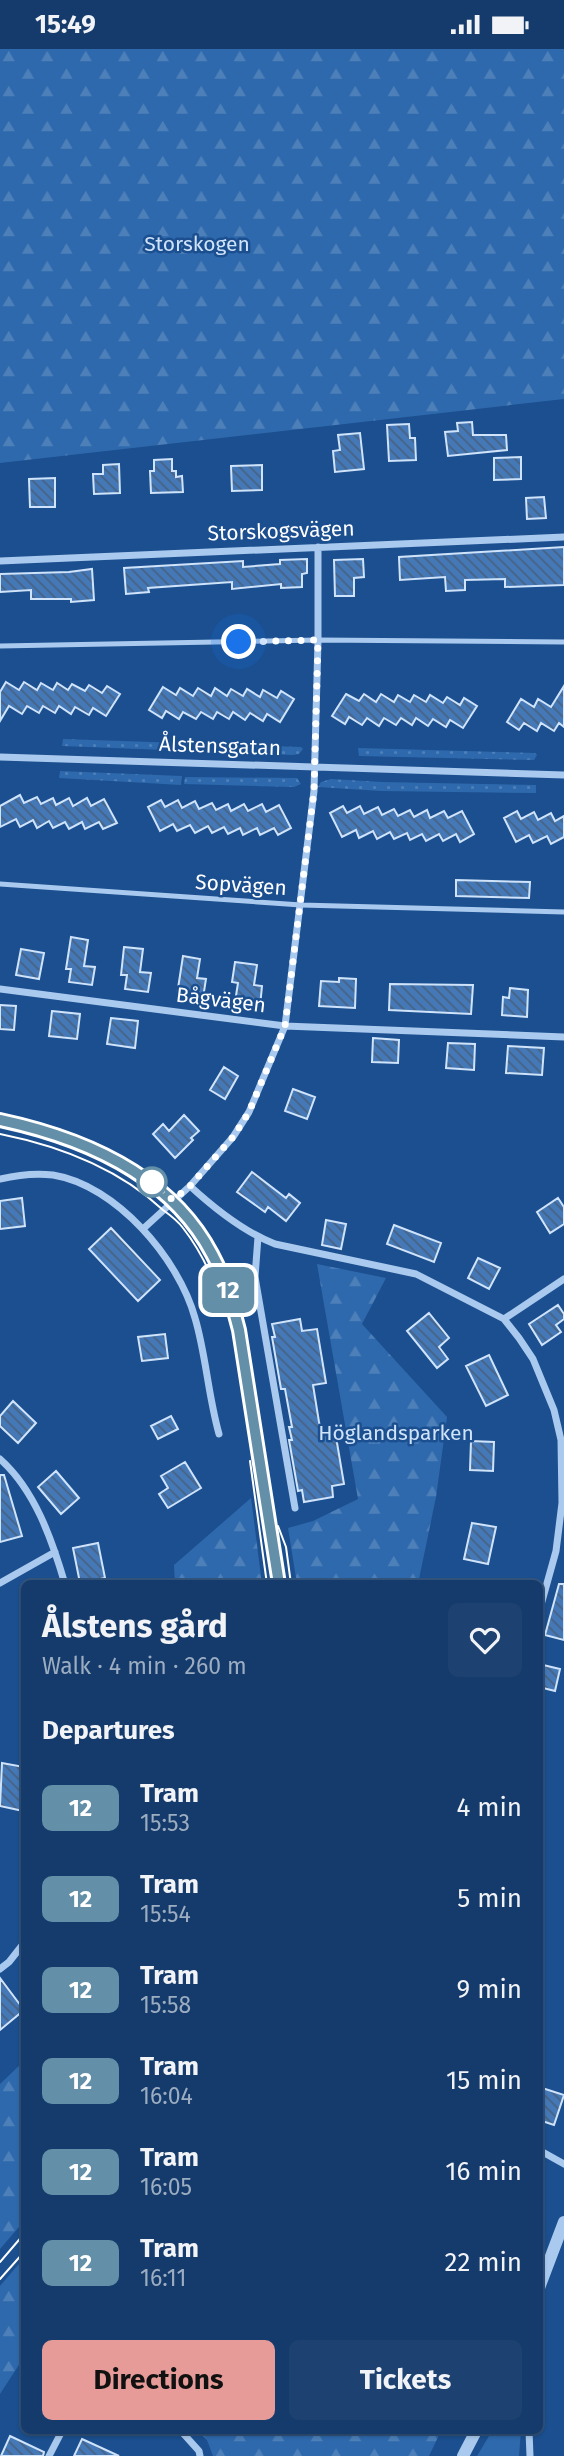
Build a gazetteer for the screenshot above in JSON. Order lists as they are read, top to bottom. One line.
{"streets":{"street":["Storskogsvägen","Ålstensgatan","Bågvägen"],"lane":["Sopvägen"]},"parks":["Storskogen","Höglandsparken"],"lines":["tram line 12"],"page":{"status":"15:49","on_map":"12","heading":[["Ålstens gård","Walk · 4 min · 260 m"],"Departures"],"list":[{"mark":"12","name":"Tram","note":"15:53","value":"4 min"},{"mark":"12","name":"Tram","note":"15:54","value":"5 min"},{"mark":"12","name":"Tram","note":"15:58","value":"9 min"},{"mark":"12","name":"Tram","note":"16:04","value":"15 min"},{"mark":"12","name":"Tram","note":"16:05","value":"16 min"},{"mark":"12","name":"Tram","note":"16:11","value":"22 min"}],"buttons":["Directions","Tickets"]}}
